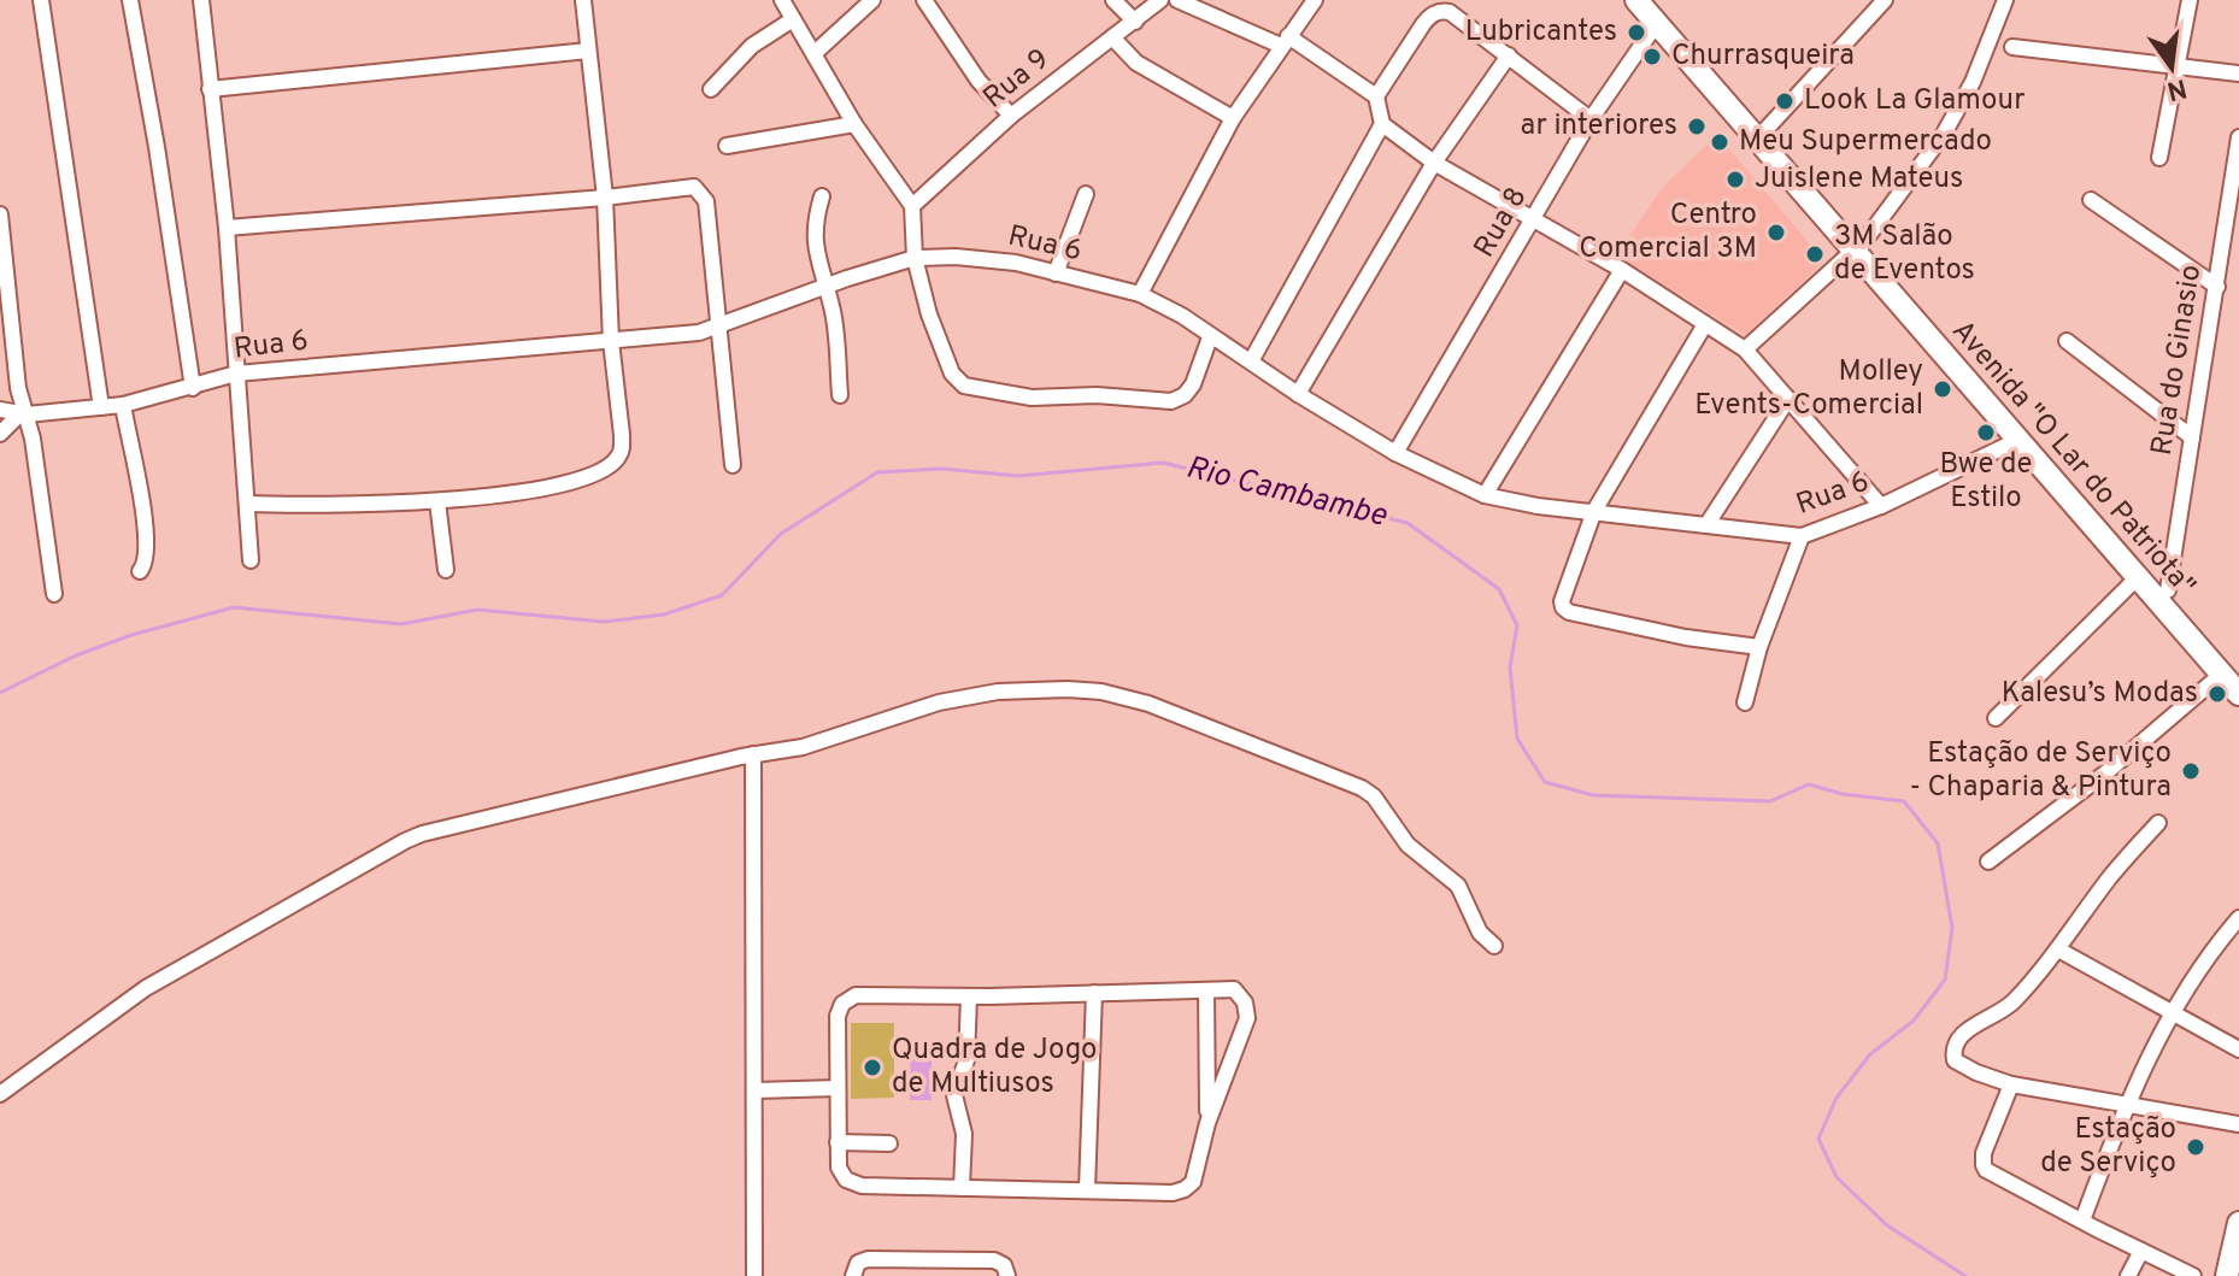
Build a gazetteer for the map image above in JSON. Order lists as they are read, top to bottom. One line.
{"streets":{"main road":["Avenida \"O Lar do Patriota\""],"street":["Rua 9","Rua 8","Rua 6","Rua do Ginasio"]},"crossings":[["Rua 8","Rua 6"],["Rua 8","Avenida \"O Lar do Patriota\""],["Rua 6","Avenida \"O Lar do Patriota\""],["Rua do Ginasio","Avenida \"O Lar do Patriota\""]],"water":["Rio Cambambe"],"places":["Lubricantes","Churrasqueira","Look La Glamour","ar interiores","Meu Supermercado","Juislene Mateus","Centro Comercial 3M","3M Salão de Eventos","Molley Events-Comercial","Bwe de Estilo","Kalesu’s Modas","Estação de Serviço - Chaparia & Pintura","Quadra de Jogo de Multiusos","Estação de Serviço"],"north":"bottom"}
